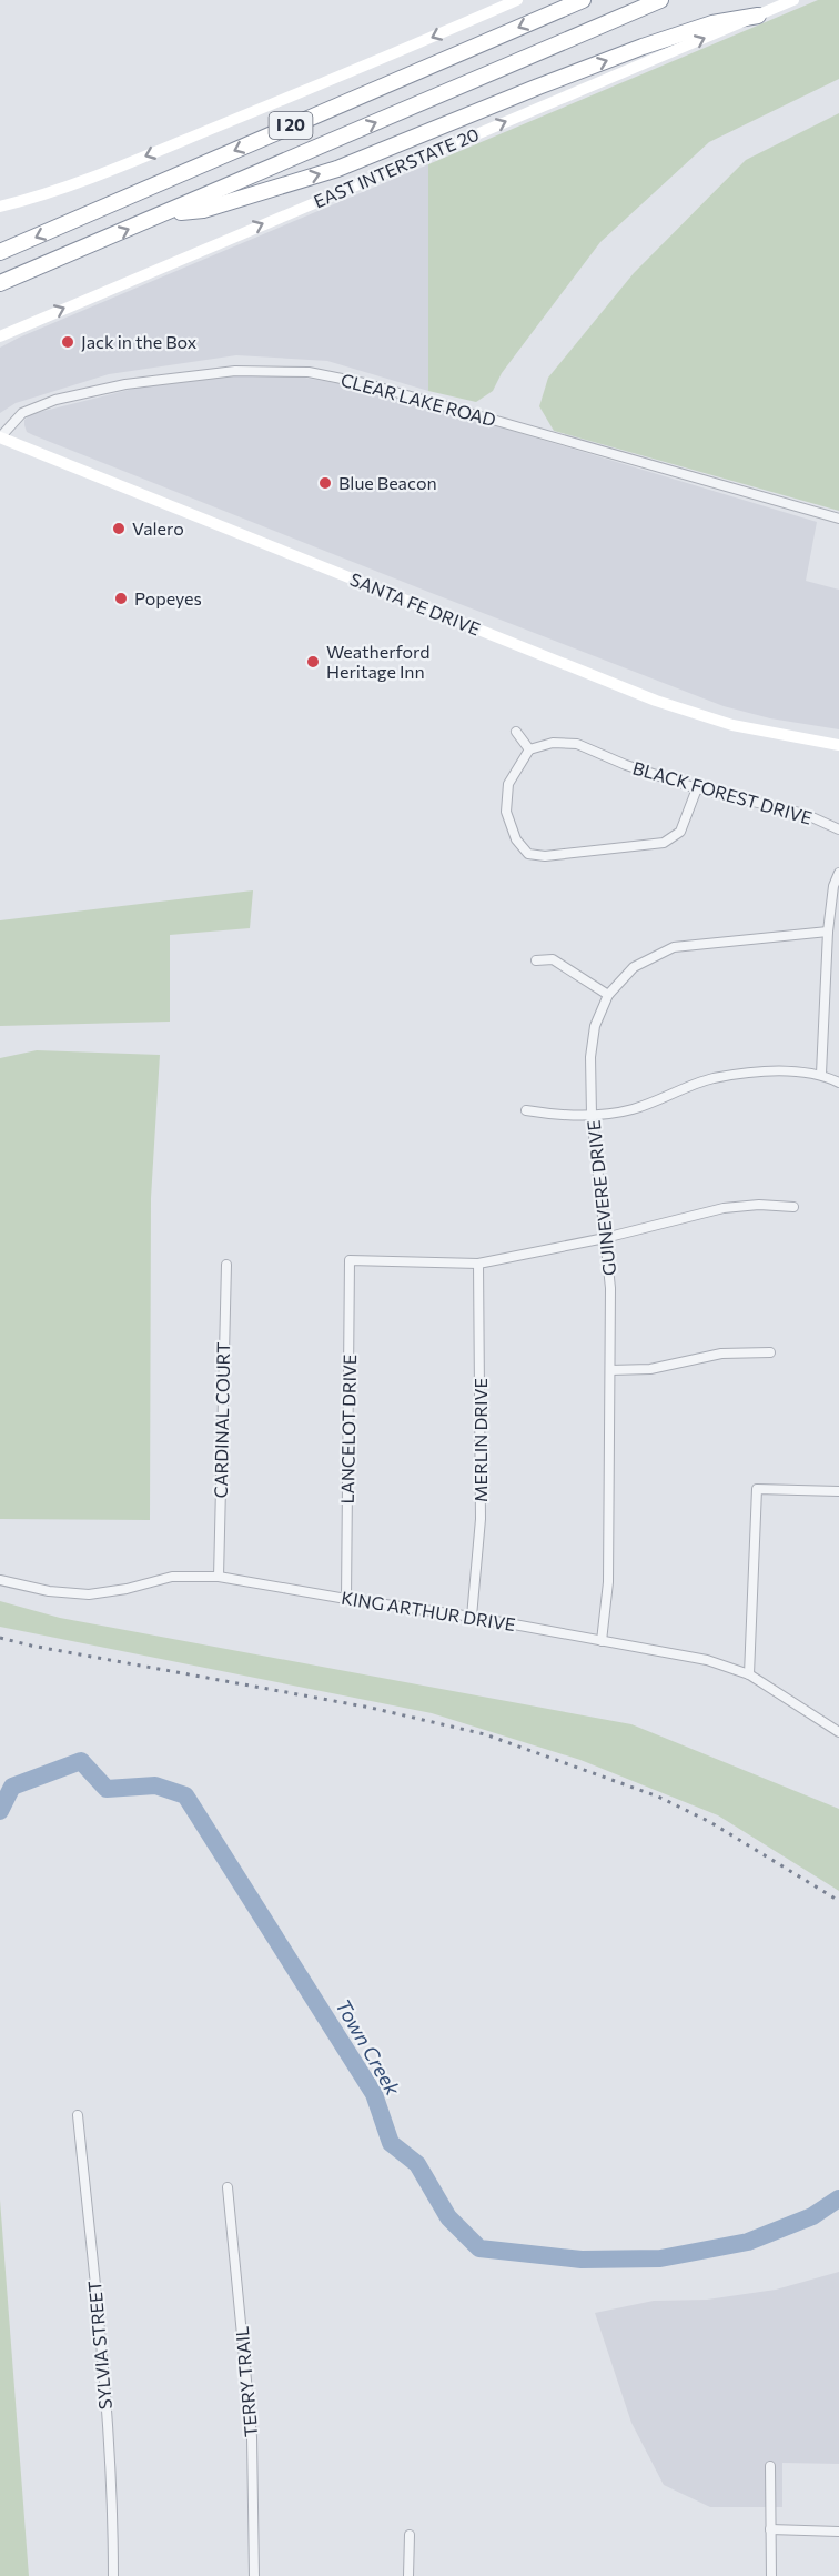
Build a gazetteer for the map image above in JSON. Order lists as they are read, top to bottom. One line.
{"streets":{"highway":["I 20"],"main road":["EAST INTERSTATE 20","SANTA FE DRIVE"],"street":["CLEAR LAKE ROAD","BLACK FOREST DRIVE","GUINEVERE DRIVE","CARDINAL COURT","LANCELOT DRIVE","MERLIN DRIVE","KING ARTHUR DRIVE","SYLVIA STREET","TERRY TRAIL"]},"crossings":[["CLEAR LAKE ROAD","SANTA FE DRIVE"],["GUINEVERE DRIVE","KING ARTHUR DRIVE"],["CARDINAL COURT","KING ARTHUR DRIVE"],["LANCELOT DRIVE","MERLIN DRIVE"],["LANCELOT DRIVE","KING ARTHUR DRIVE"],["MERLIN DRIVE","KING ARTHUR DRIVE"]],"one_way":["EAST INTERSTATE 20"],"water":["Town Creek"],"places":["Jack in the Box","Blue Beacon","Valero","Popeyes","Weatherford Heritage Inn"]}
